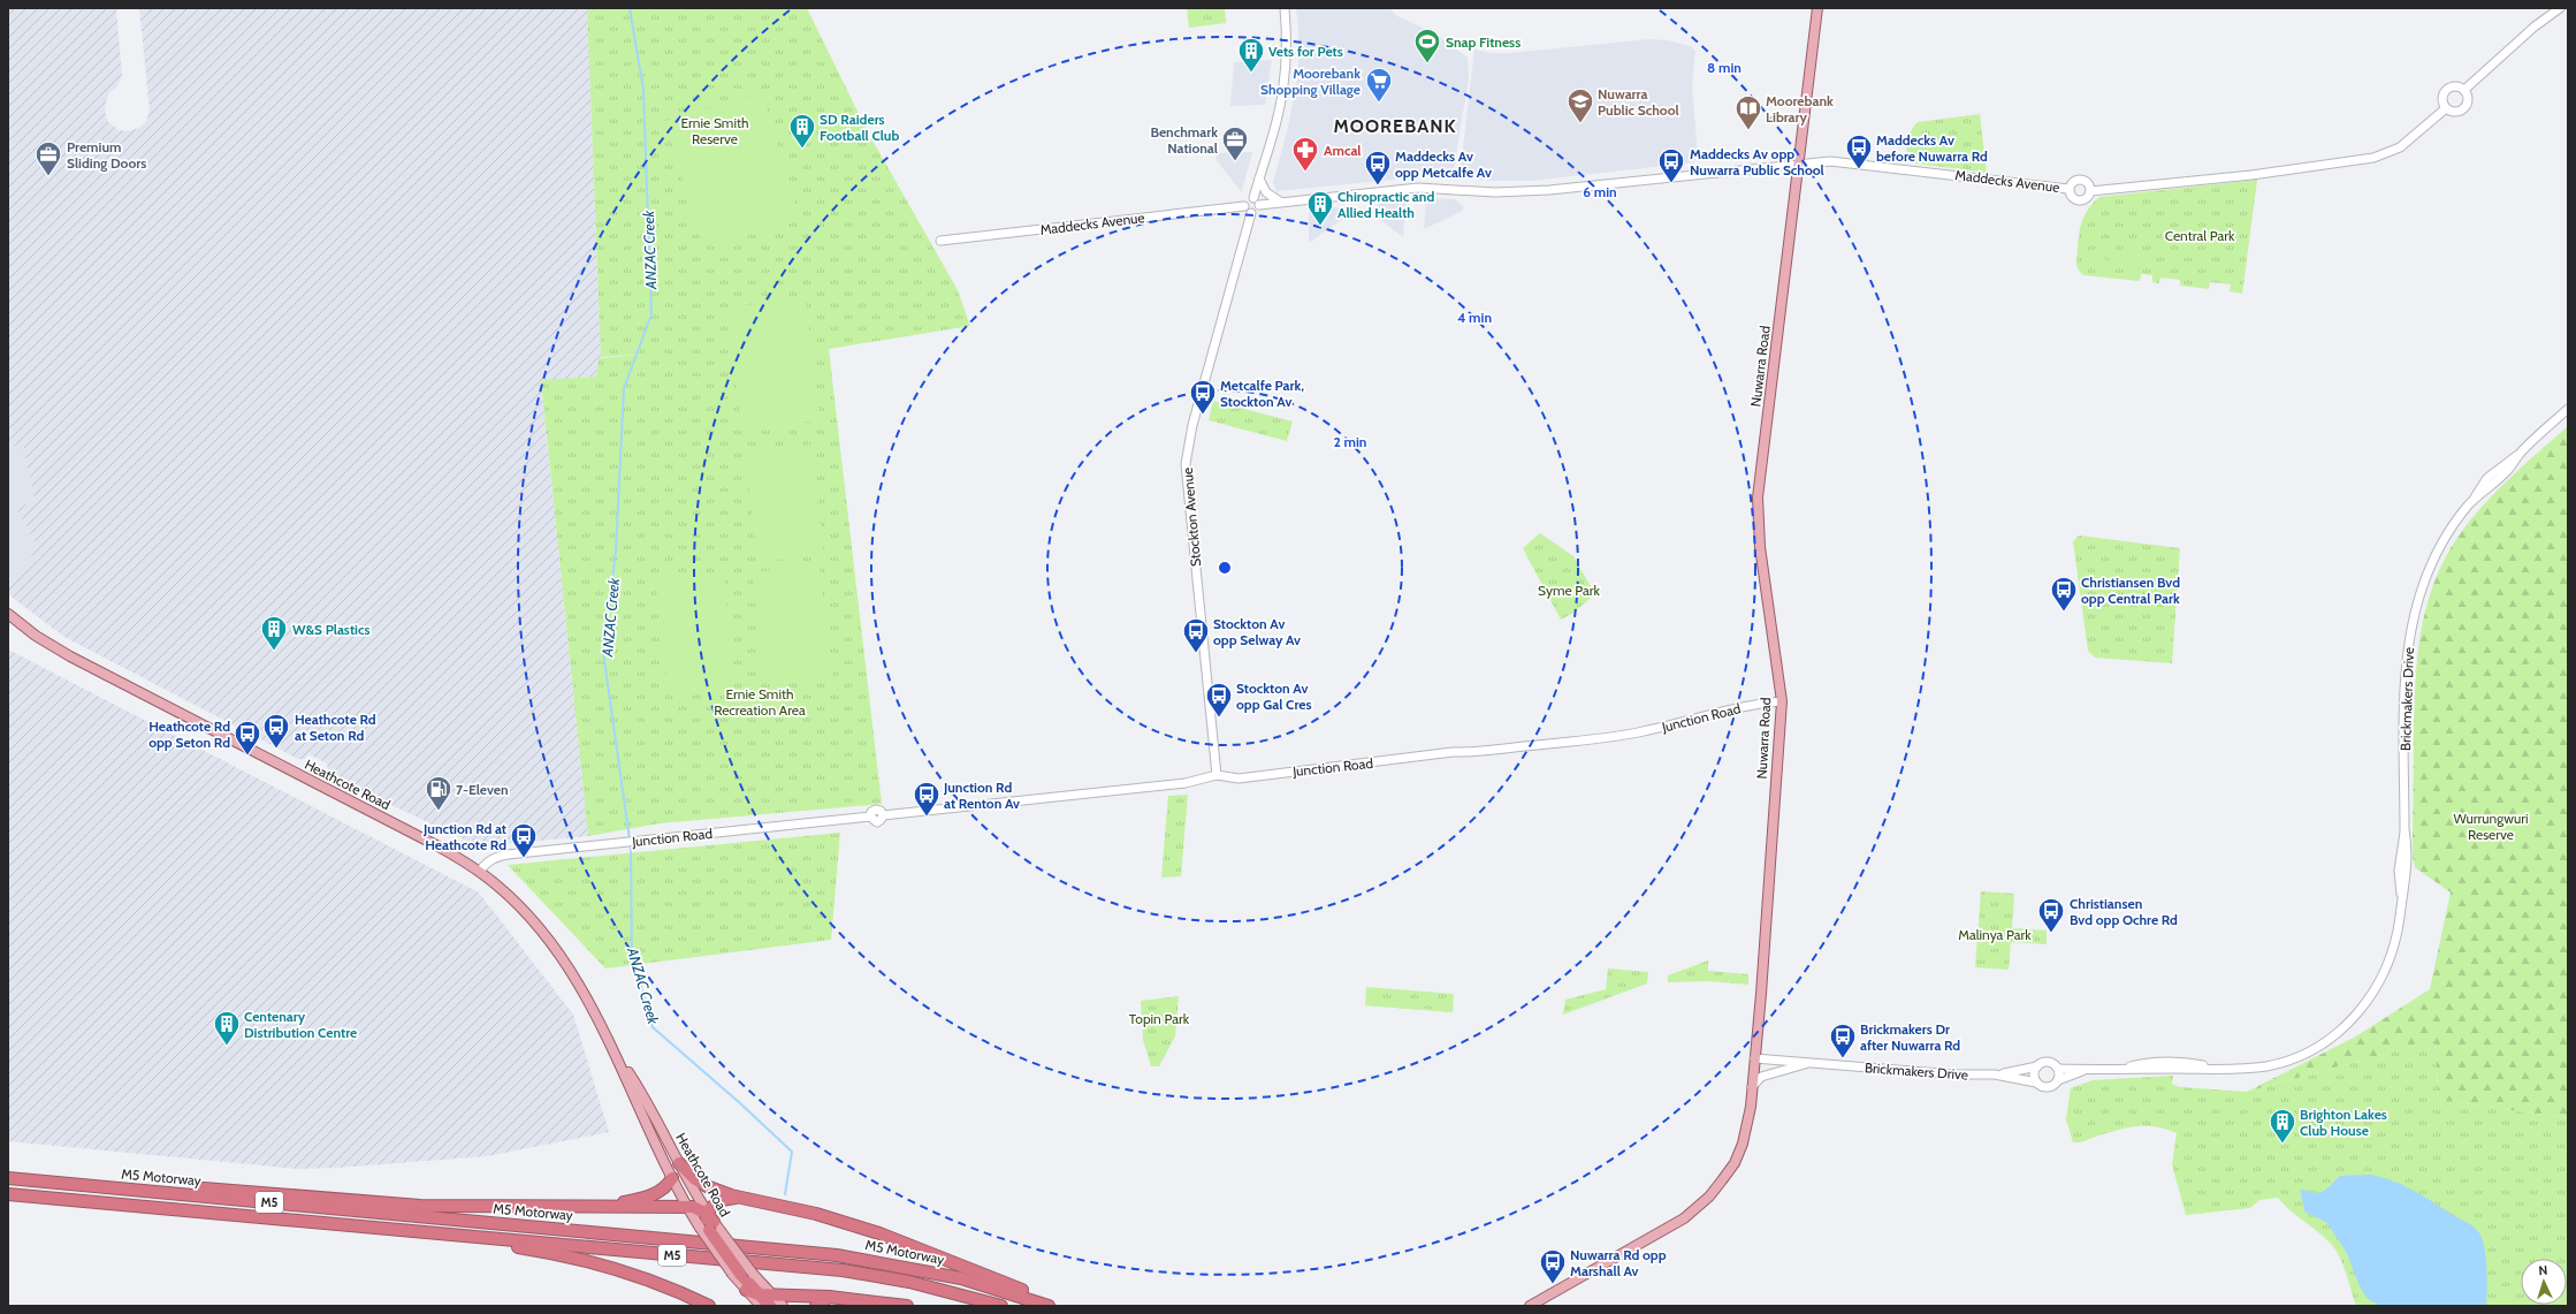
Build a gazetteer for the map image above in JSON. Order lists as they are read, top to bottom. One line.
{"streets":{"highway":["M5 Motorway","M5"],"main road":["Nuwarra Road","Heathcote Road"],"street":["Maddecks Avenue","Stockton Avenue","Brickmakers Drive","Junction Road"]},"crossings":[["Maddecks Avenue","Nuwarra Road"],["Nuwarra Road","Brickmakers Drive"],["Nuwarra Road","Junction Road"],["Stockton Avenue","Junction Road"],["Junction Road","Heathcote Road"]],"districts":["MOOREBANK"],"water":["ANZAC Creek"],"parks":["Ernie Smith Reserve","Central Park","Syme Park","Ernie Smith Recreation Area","Wurrungwuri Reserve","Malinya Park","Topin Park"],"places":{"sports":["Snap Fitness"],"building":["Vets for Pets","SD Raiders Football Club","Chiropractic and Allied Health","W&S Plastics","Centenary Distribution Centre","Brighton Lakes Club House"],"supermarket":["Moorebank Shopping Village"],"school or university":["Nuwarra Public School"],"library":["Moorebank Library"],"office":["Benchmark National","Premium Sliding Doors"],"bus stop":["Maddecks Av before Nuwarra Rd","Maddecks Av opp Nuwarra Public School","Maddecks Av opp Metcalfe Av","Metcalfe Park, Stockton Av","Christiansen Bvd opp Central Park","Stockton Av opp Selway Av","Stockton Av opp Gal Cres","Heathcote Rd at Seton Rd","Heathcote Rd opp Seton Rd","Junction Rd at Renton Av","Junction Rd at Heathcote Rd","Christiansen Bvd opp Ochre Rd","Brickmakers Dr after Nuwarra Rd","Nuwarra Rd opp Marshall Av"],"pharmacy":["Amcal"],"fuel station":["7-Eleven"]},"north":"top","rings":["8 min","6 min","4 min","2 min"]}
